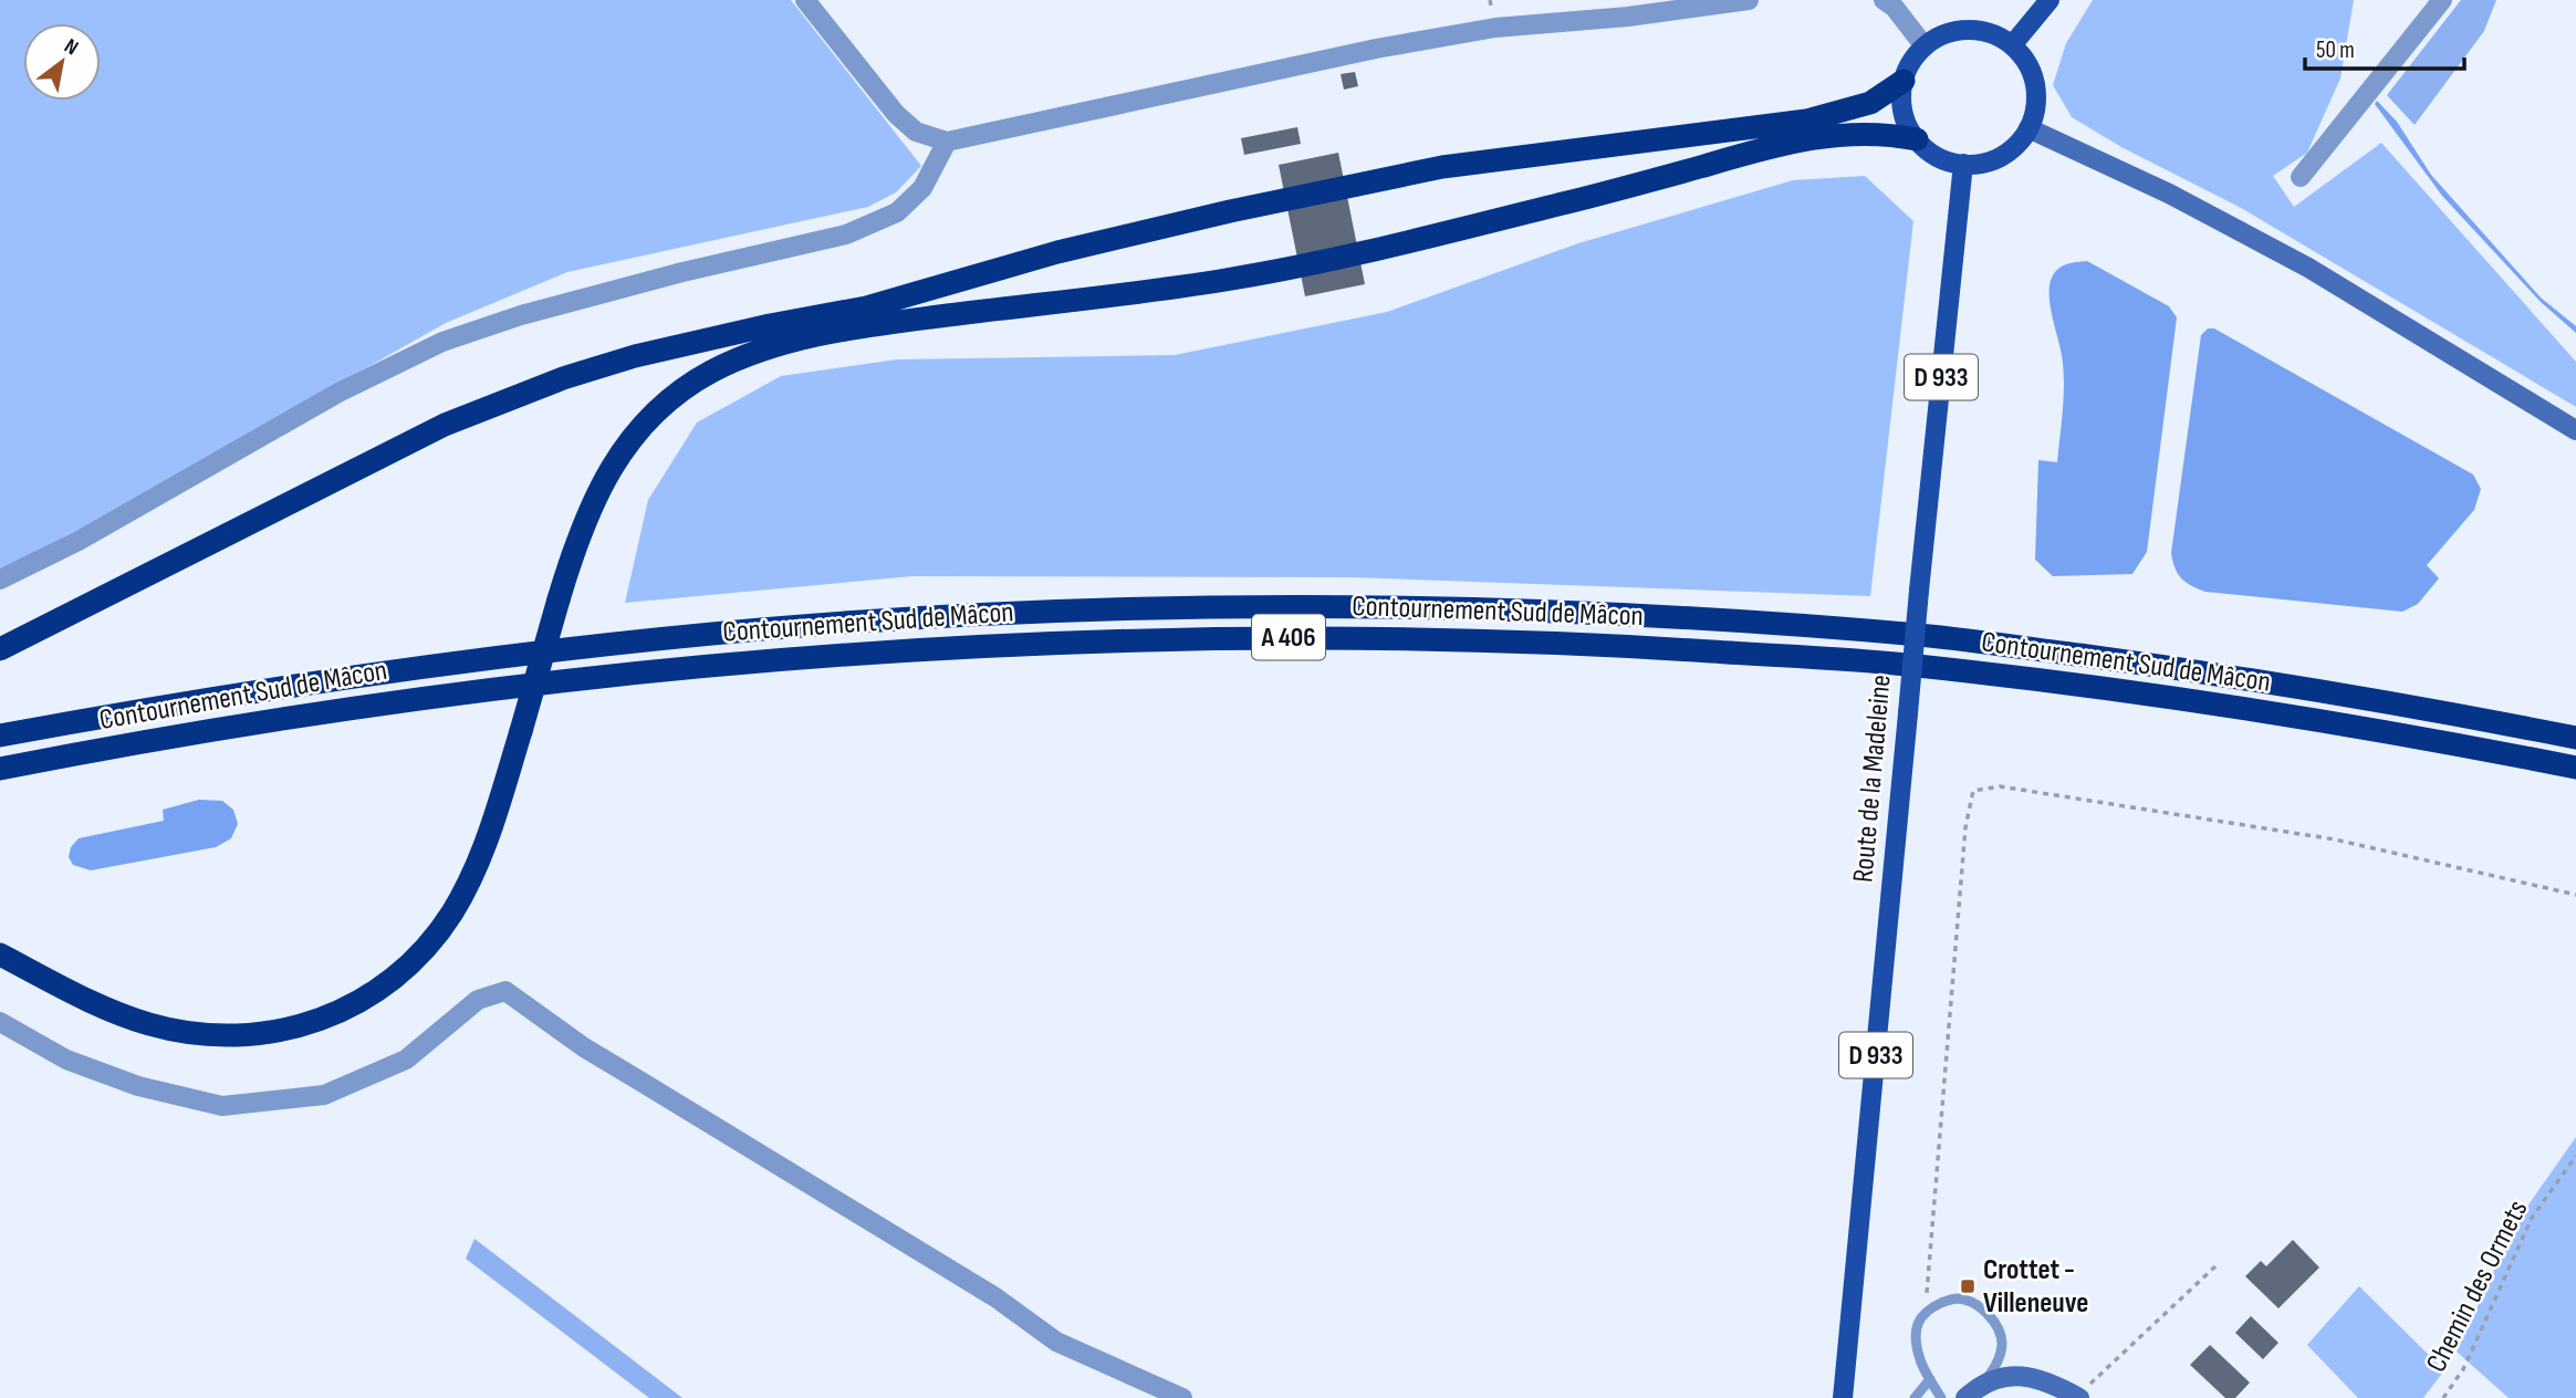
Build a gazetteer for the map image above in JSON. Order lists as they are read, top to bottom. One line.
{"streets":{"highway":["Contournement Sud de Mâcon","A 406"],"main road":["D 933","Route de la Madeleine"],"path":["Chemin des Ormets"]},"places":{"transit":["Crottet - Villeneuve"]},"scale_bar":"50 m","north":"top right"}
